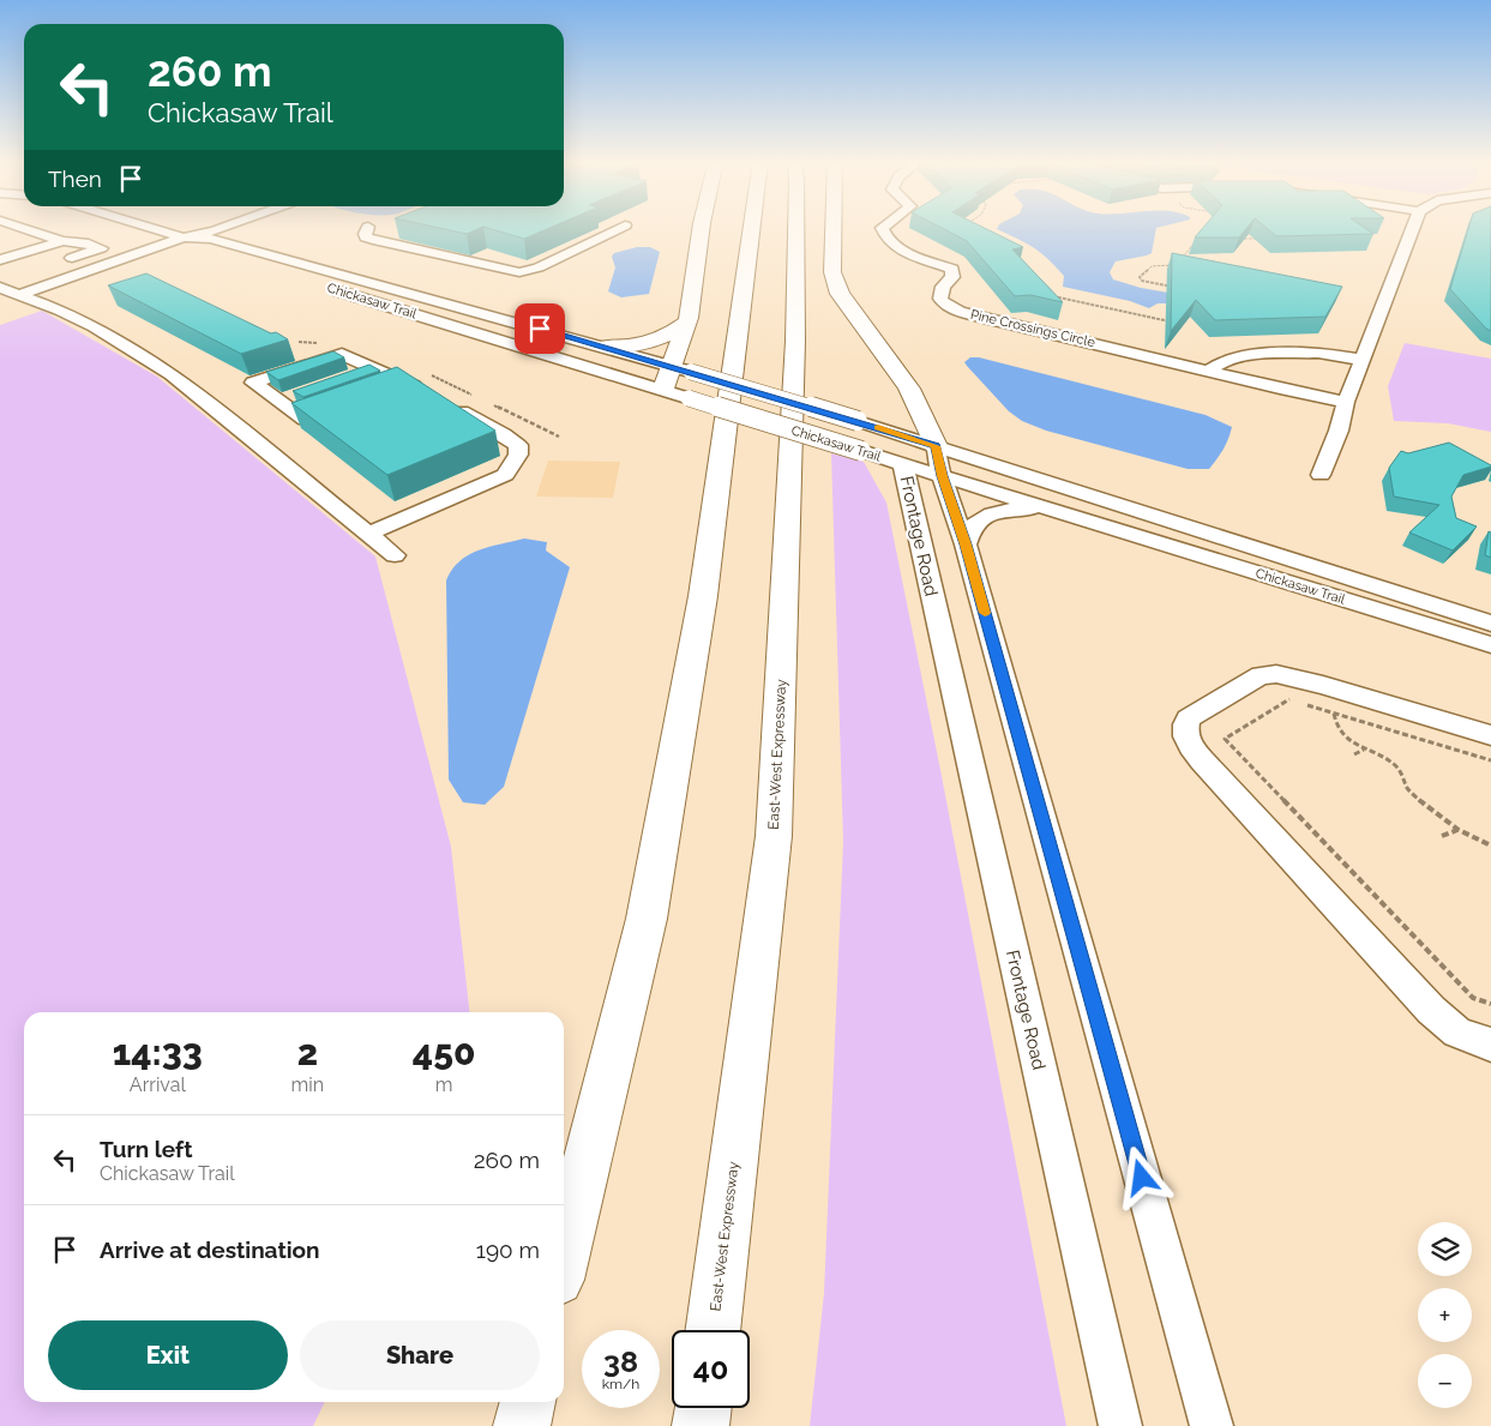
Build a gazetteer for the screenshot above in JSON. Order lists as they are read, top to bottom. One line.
{"streets":{"highway":["East-West Expressway"],"street":["Chickasaw Trail","Pine Crossings Circle","Frontage Road"]},"crossings":[["Chickasaw Trail","Frontage Road"]],"page":{"turn":["260 m","Chickasaw Trail"],"then":"Then","eta":["14:33","Arrival","2","min","450","m"],"list":[{"name":"Turn left","note":"Chickasaw Trail","value":"260 m"},{"name":"Arrive at destination","value":"190 m"}],"map_buttons":["+","−"],"buttons":["Exit","Share"],"speed":"38 km/h","limit":"40"}}
